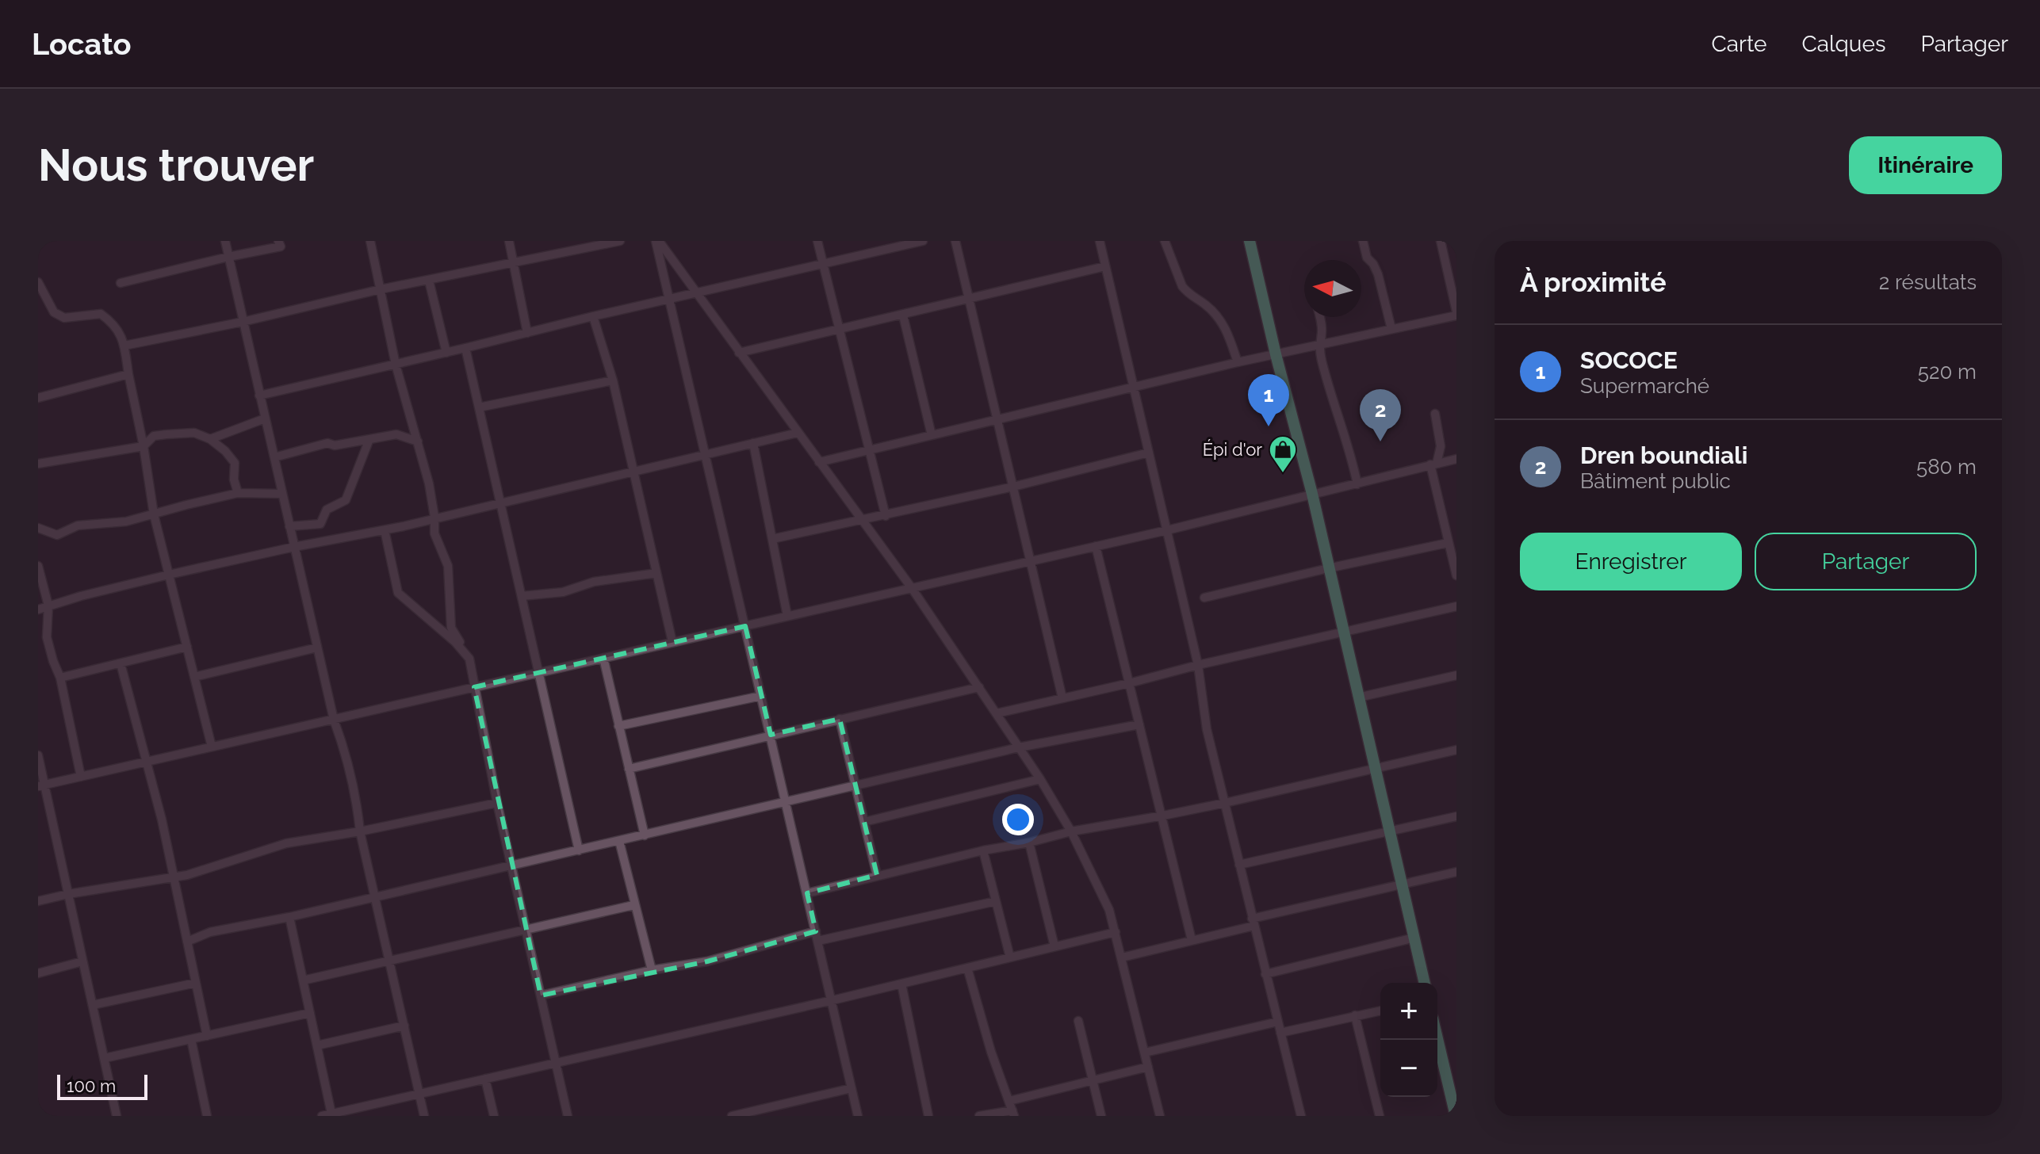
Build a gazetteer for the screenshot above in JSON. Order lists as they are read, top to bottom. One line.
{"places":{"shop":["Épi d'or"]},"scale_bar":"100 m","north":"left","page":{"header":"Locato","nav":["Carte","Calques","Partager"],"buttons":["Itinéraire",["Enregistrer","Partager"]],"title":"Nous trouver","heading":["À proximité","2 résultats"],"list":[{"mark":"1","name":"SOCOCE","note":"Supermarché","value":"520 m"},{"mark":"2","name":"Dren boundiali","note":"Bâtiment public","value":"580 m"}],"pins":["1","2"],"map_buttons":["+","−"],"scale":"100 m"}}
